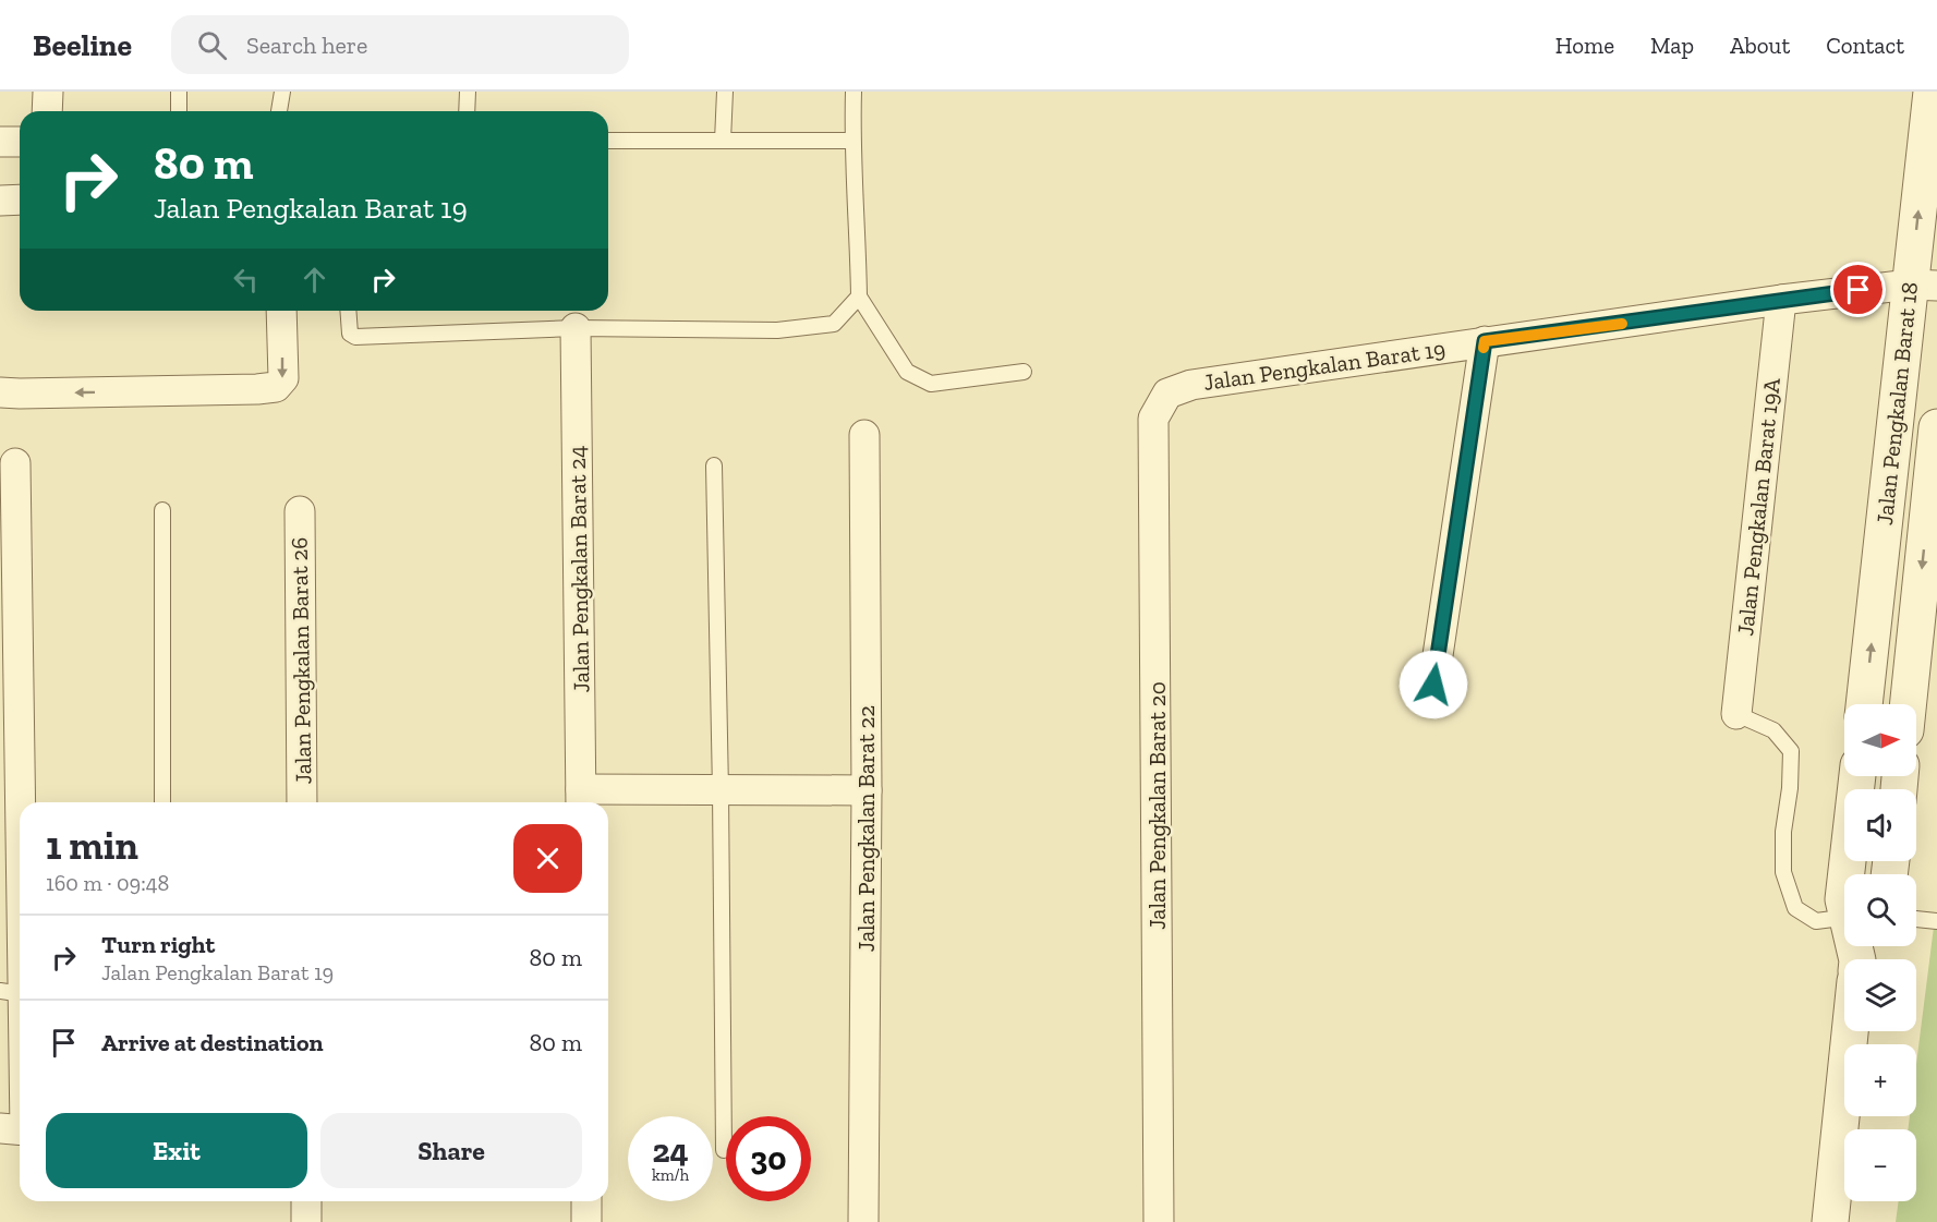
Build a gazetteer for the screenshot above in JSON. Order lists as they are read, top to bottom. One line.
{"streets":{"street":["Jalan Pengkalan Barat 19","Jalan Pengkalan Barat 18","Jalan Pengkalan Barat 19A","Jalan Pengkalan Barat 24","Jalan Pengkalan Barat 26","Jalan Pengkalan Barat 20","Jalan Pengkalan Barat 22"]},"crossings":[["Jalan Pengkalan Barat 19","Jalan Pengkalan Barat 18"],["Jalan Pengkalan Barat 19","Jalan Pengkalan Barat 19A"],["Jalan Pengkalan Barat 19","Jalan Pengkalan Barat 20"]],"north":"right","page":{"header":"Beeline","search":"Search here","nav":["Home","Map","About","Contact"],"turn":["80 m","Jalan Pengkalan Barat 19"],"map_buttons":["+","−"],"heading":["1 min","160 m · 09:48"],"list":[{"name":"Turn right","note":"Jalan Pengkalan Barat 19","value":"80 m"},{"name":"Arrive at destination","value":"80 m"}],"buttons":["Exit","Share"],"speed":"24 km/h","limit":"30"}}
